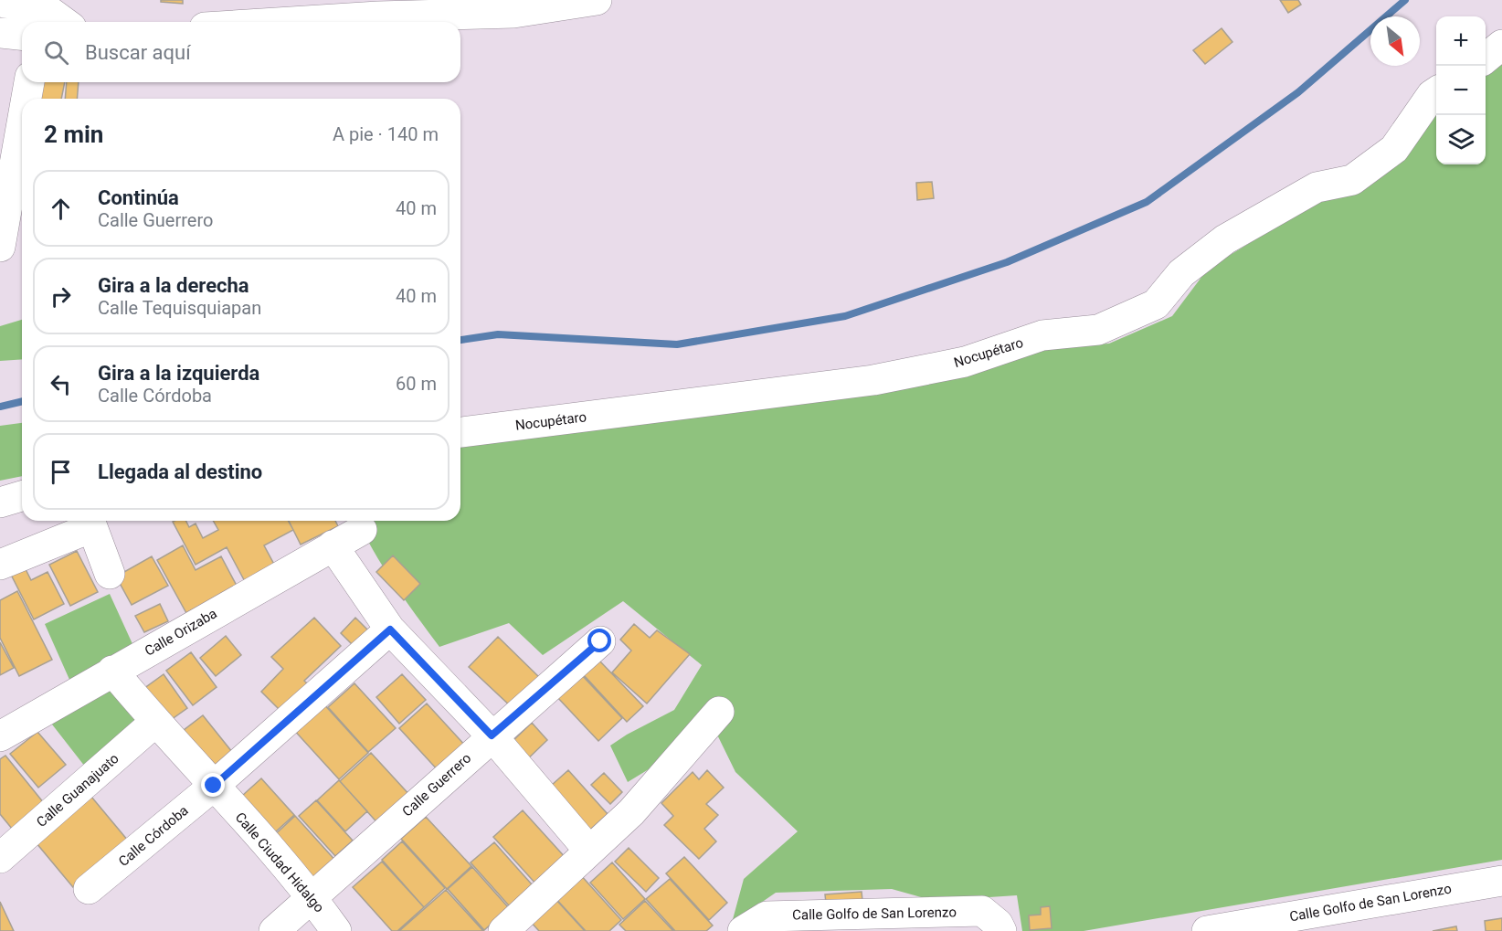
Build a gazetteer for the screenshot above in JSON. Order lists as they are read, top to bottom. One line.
{"streets":{"street":["Nocupétaro","Calle Orizaba","Calle Guerrero","Calle Guanajuato","Calle Córdoba","Calle Ciudad Hidalgo","Calle Golfo de San Lorenzo"]},"crossings":[["Calle Orizaba","Calle Ciudad Hidalgo"],["Calle Guerrero","Calle Ciudad Hidalgo"],["Calle Guanajuato","Calle Ciudad Hidalgo"],["Calle Córdoba","Calle Ciudad Hidalgo"]],"north":"bottom right","page":{"map_buttons":["+","−"],"search":"Buscar aquí","heading":["2 min","A pie · 140 m"],"list":[["Continúa","Calle Guerrero","40 m"],["Gira a la derecha","Calle Tequisquiapan","40 m"],["Gira a la izquierda","Calle Córdoba","60 m"],"Llegada al destino"]}}
